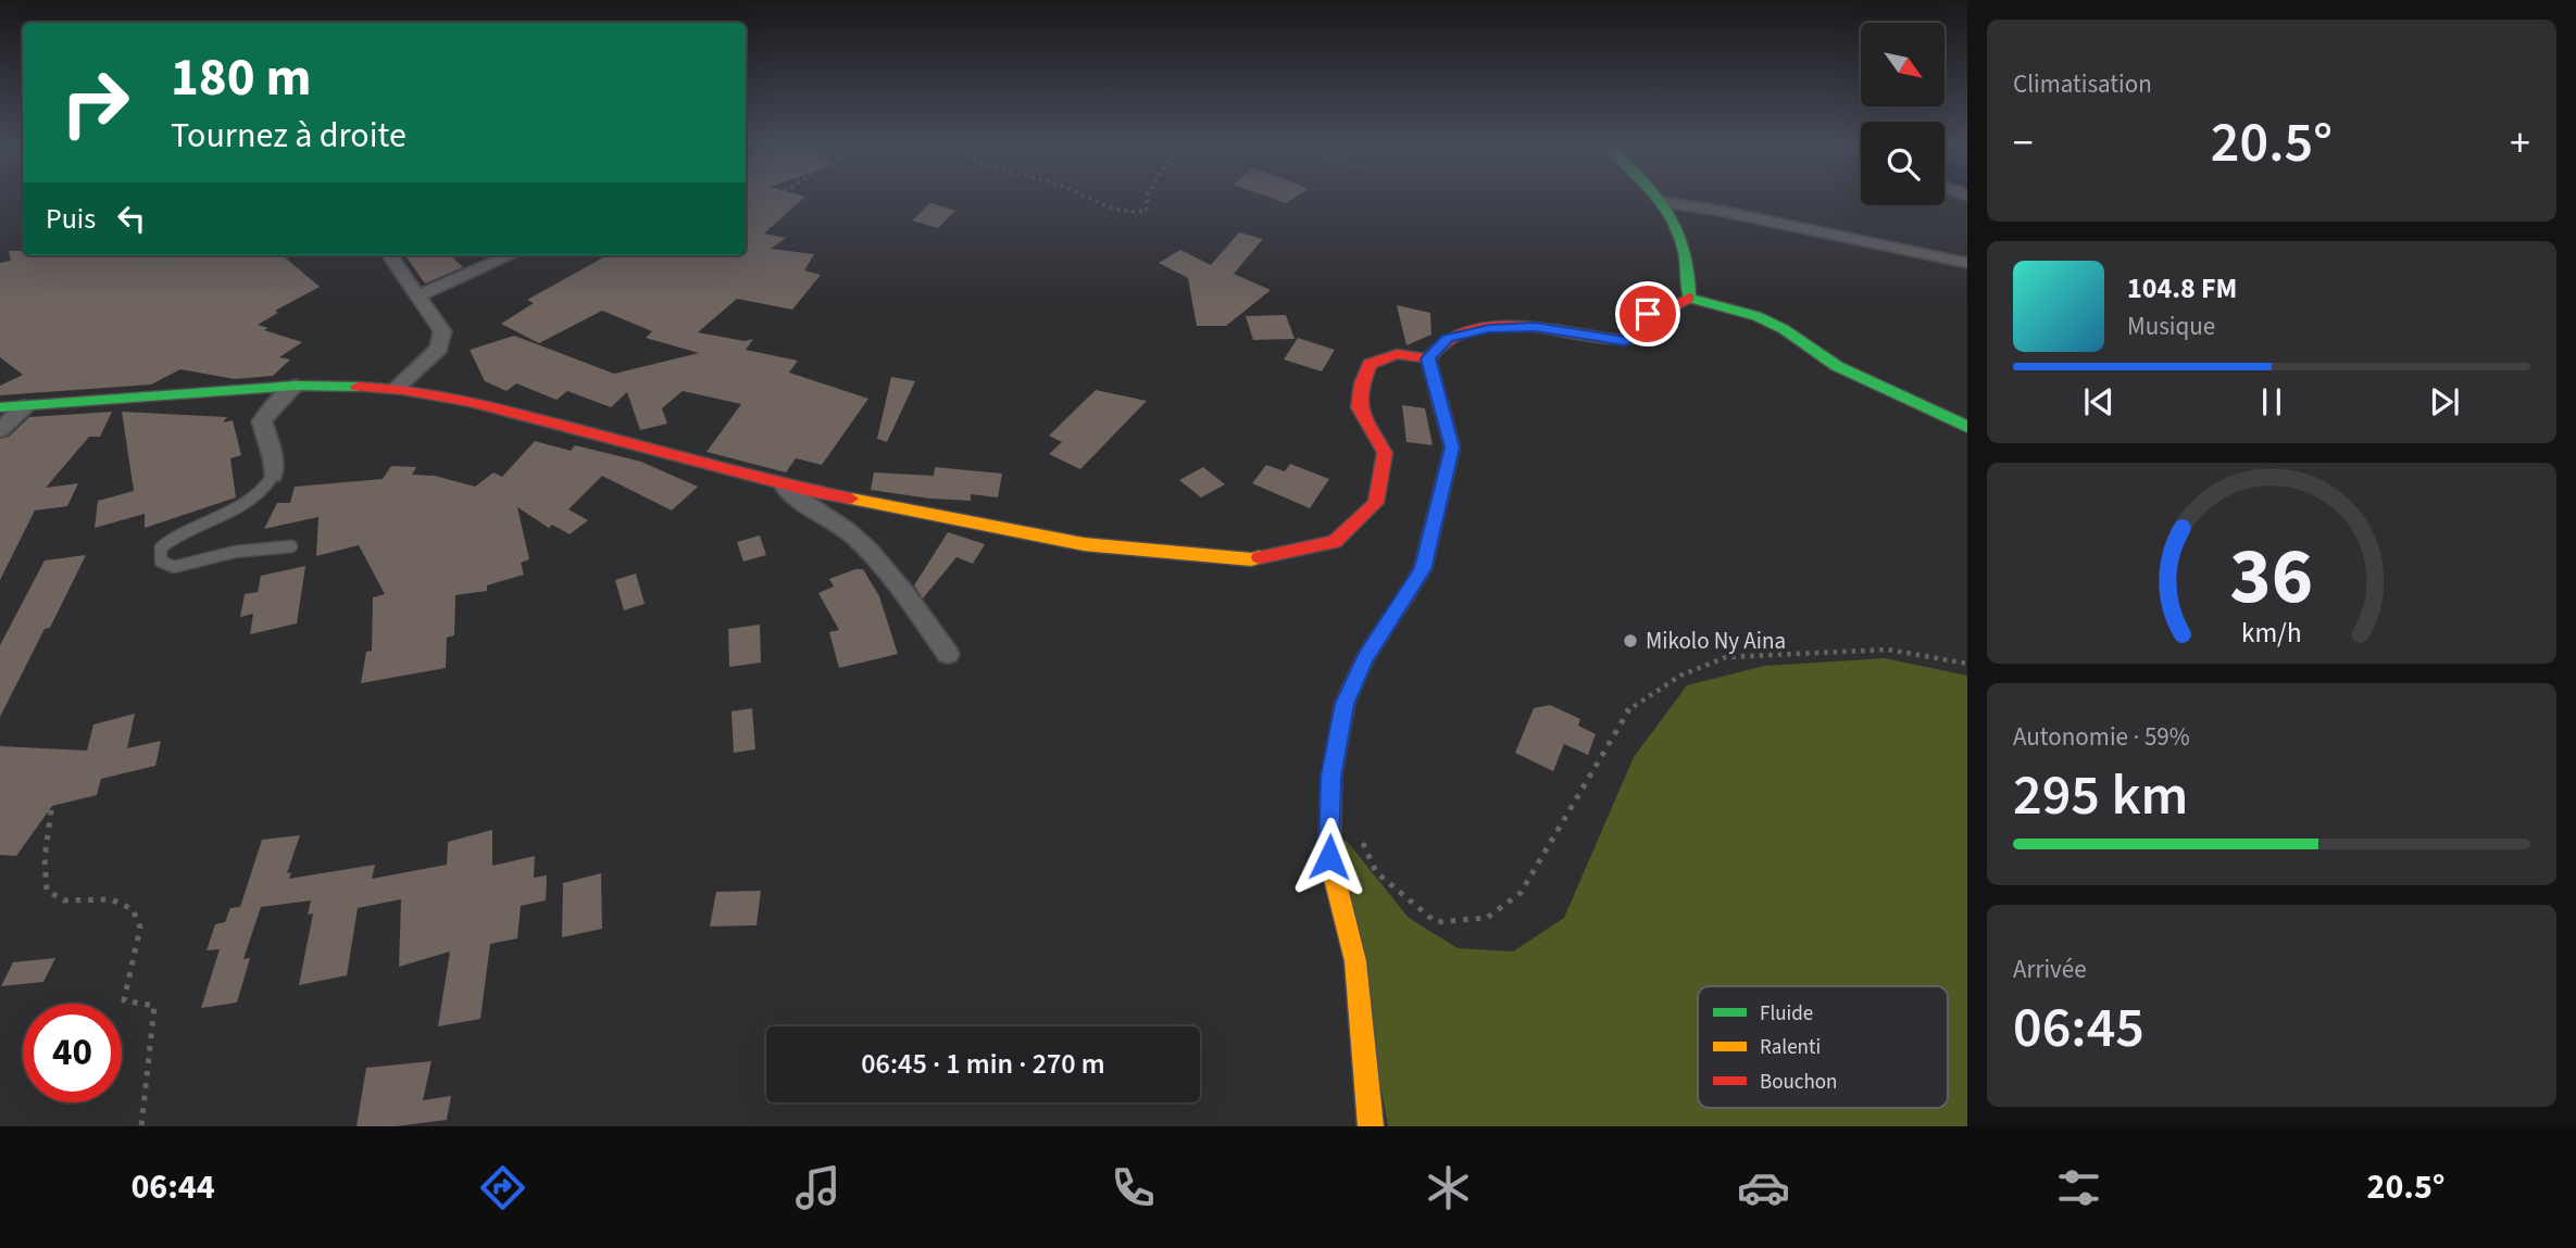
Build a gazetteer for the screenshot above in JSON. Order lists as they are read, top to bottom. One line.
{"places":["Mikolo Ny Aina"],"legend":["Fluide","Ralenti","Bouchon"],"north":"bottom right","page":{"tile":["Climatisation",["Autonomie · 59%","295 km"],["Arrivée","06:45"]],"turn":["180 m","Tournez à droite"],"heat":["−","20.5°","+"],"then":"Puis","song":["104.8 FM","Musique"],"limit":"40","trip":"06:45 · 1 min · 270 m","tabs":["06:44","20.5°"],"gauge":["36","km/h"]}}
